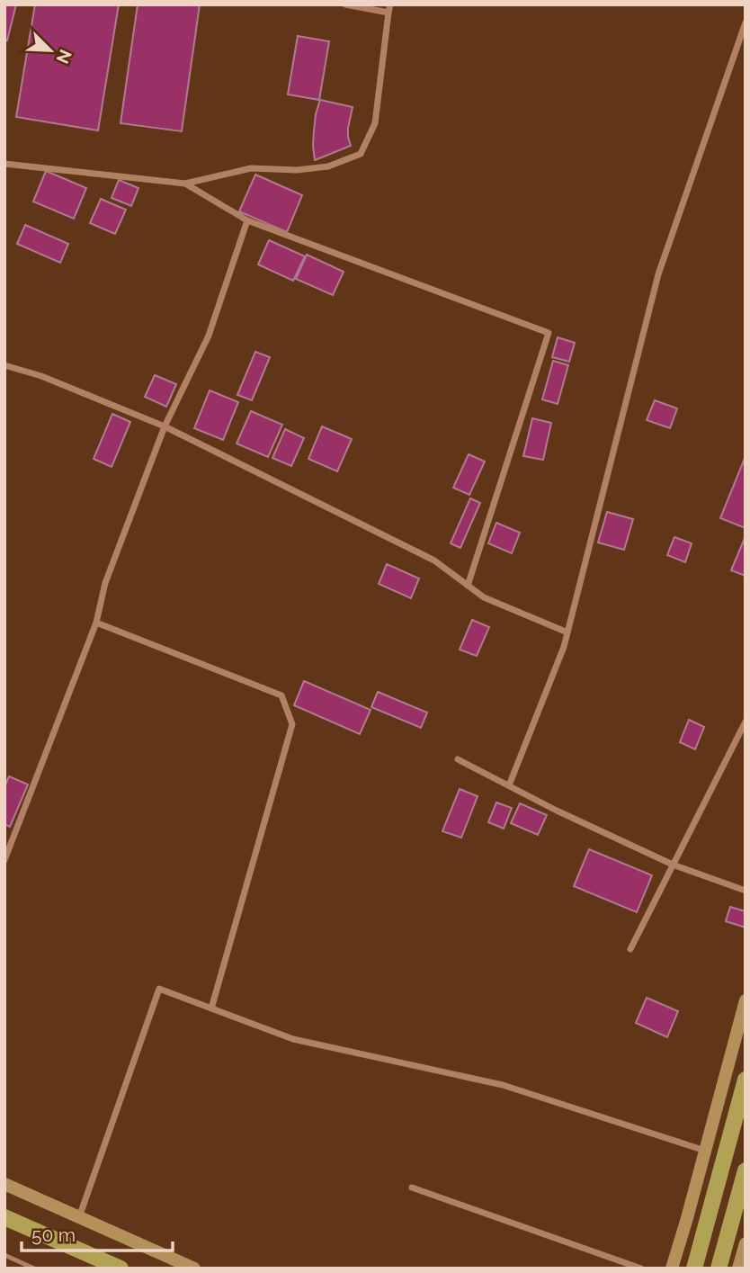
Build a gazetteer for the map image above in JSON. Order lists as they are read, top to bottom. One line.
{"scale_bar":"50 m","north":"bottom right"}
